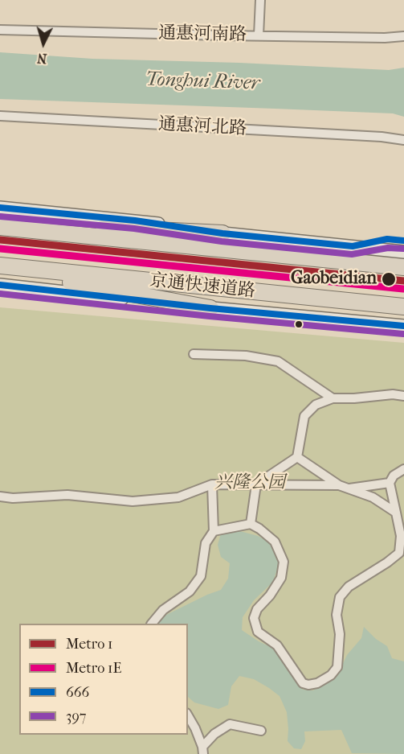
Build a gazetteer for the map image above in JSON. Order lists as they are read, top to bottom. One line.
{"streets":{"highway":["京通快速道路"],"street":["通惠河南路","通惠河北路"]},"water":["Tonghui River"],"parks":["兴隆公园"],"places":["Gaobeidian"],"lines":["transit line 666","transit line 397","metro line 1","metro line 1E"],"legend":["Metro 1","Metro 1E","666","397"],"north":"bottom"}
